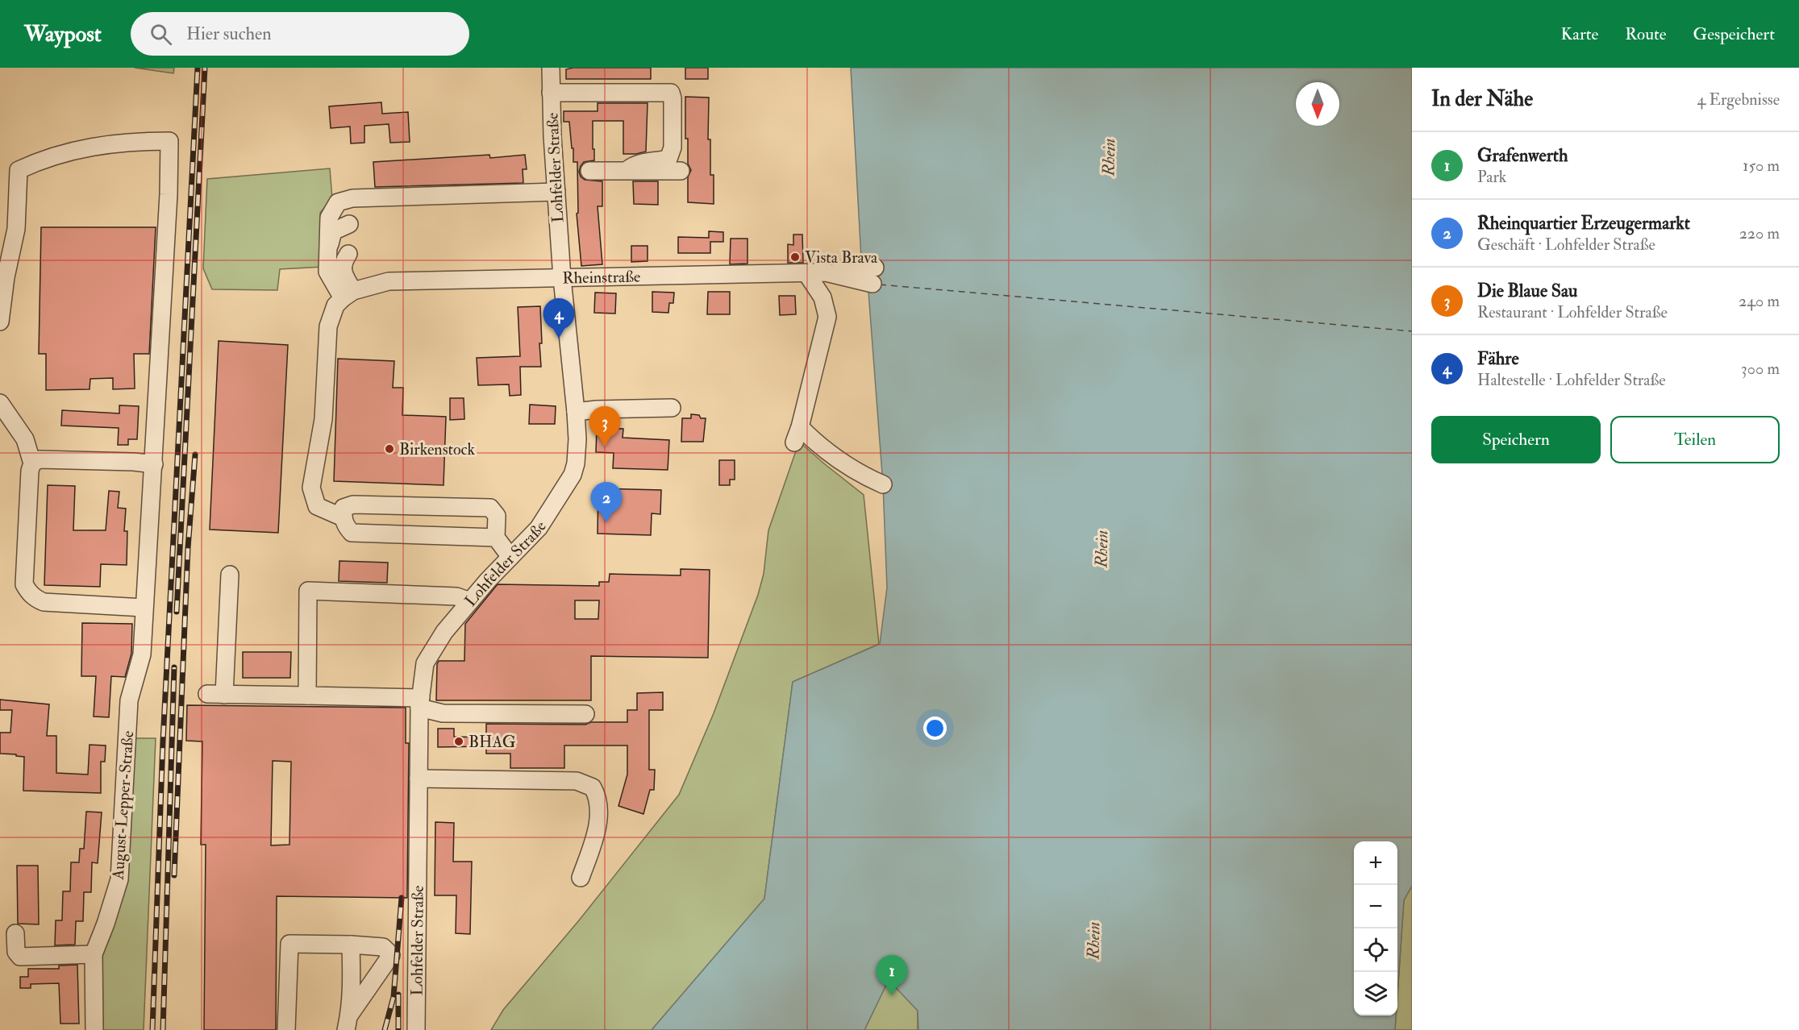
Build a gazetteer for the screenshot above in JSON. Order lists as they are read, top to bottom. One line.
{"streets":{"street":["Lohfelder Straße","Rheinstraße","August-Lepper-Straße"]},"crossings":[["Lohfelder Straße","Rheinstraße"]],"water":["Rhein"],"places":["Vista Brava","Birkenstock","BHAG"],"north":"bottom","page":{"header":"Waypost","search":"Hier suchen","nav":["Karte","Route","Gespeichert"],"heading":["In der Nähe","4 Ergebnisse"],"list":[{"mark":"1","name":"Grafenwerth","note":"Park","value":"150 m"},{"mark":"2","name":"Rheinquartier Erzeugermarkt","note":"Geschäft · Lohfelder Straße","value":"220 m"},{"mark":"3","name":"Die Blaue Sau","note":"Restaurant · Lohfelder Straße","value":"240 m"},{"mark":"4","name":"Fähre","note":"Haltestelle · Lohfelder Straße","value":"300 m"}],"pins":["4","3","2","1"],"buttons":["Speichern","Teilen"],"map_buttons":["+","−"]}}
